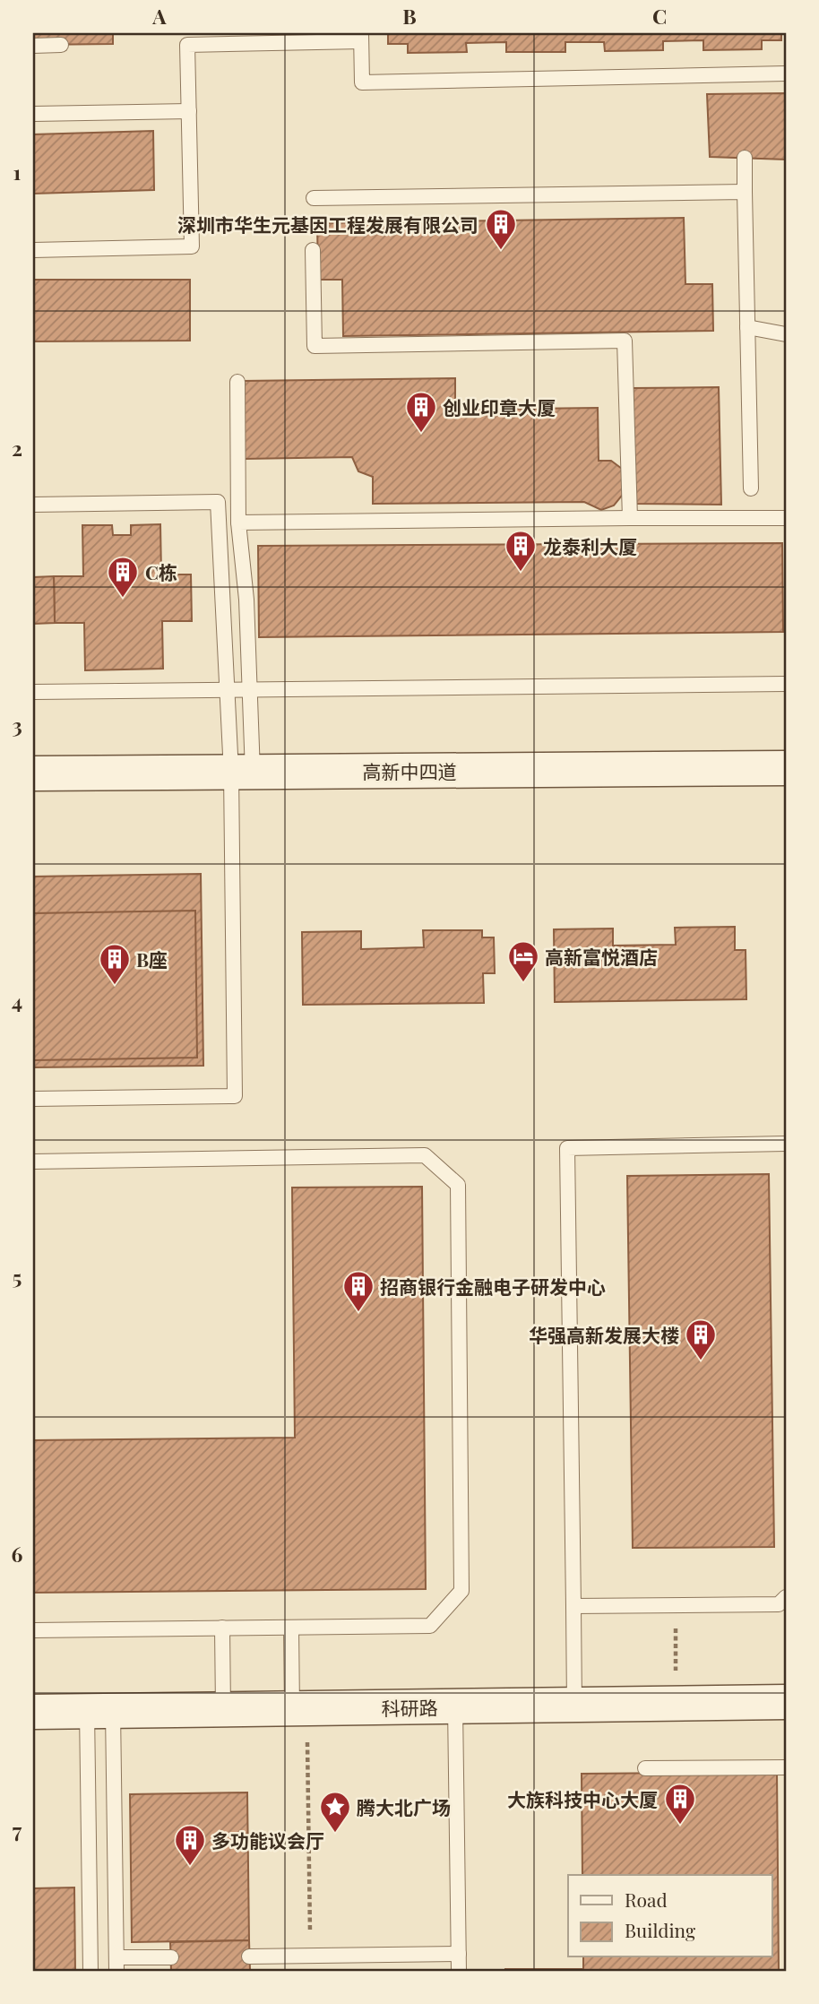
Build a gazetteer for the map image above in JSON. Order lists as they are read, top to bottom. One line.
{"streets":{"street":["高新中四道","科研路"]},"places":{"building":["深圳市华生元基因工程发展有限公司","创业印章大厦","龙泰利大厦","C栋","B座","招商银行金融电子研发中心","华强高新发展大楼","大族科技中心大厦","多功能议会厅"],"hotel":["高新富悦酒店"],"place":["腾大北广场"]},"legend":["Road","Building"],"grid":{"columns":["A","B","C"],"rows":["1","2","3","4","5","6","7"]}}
